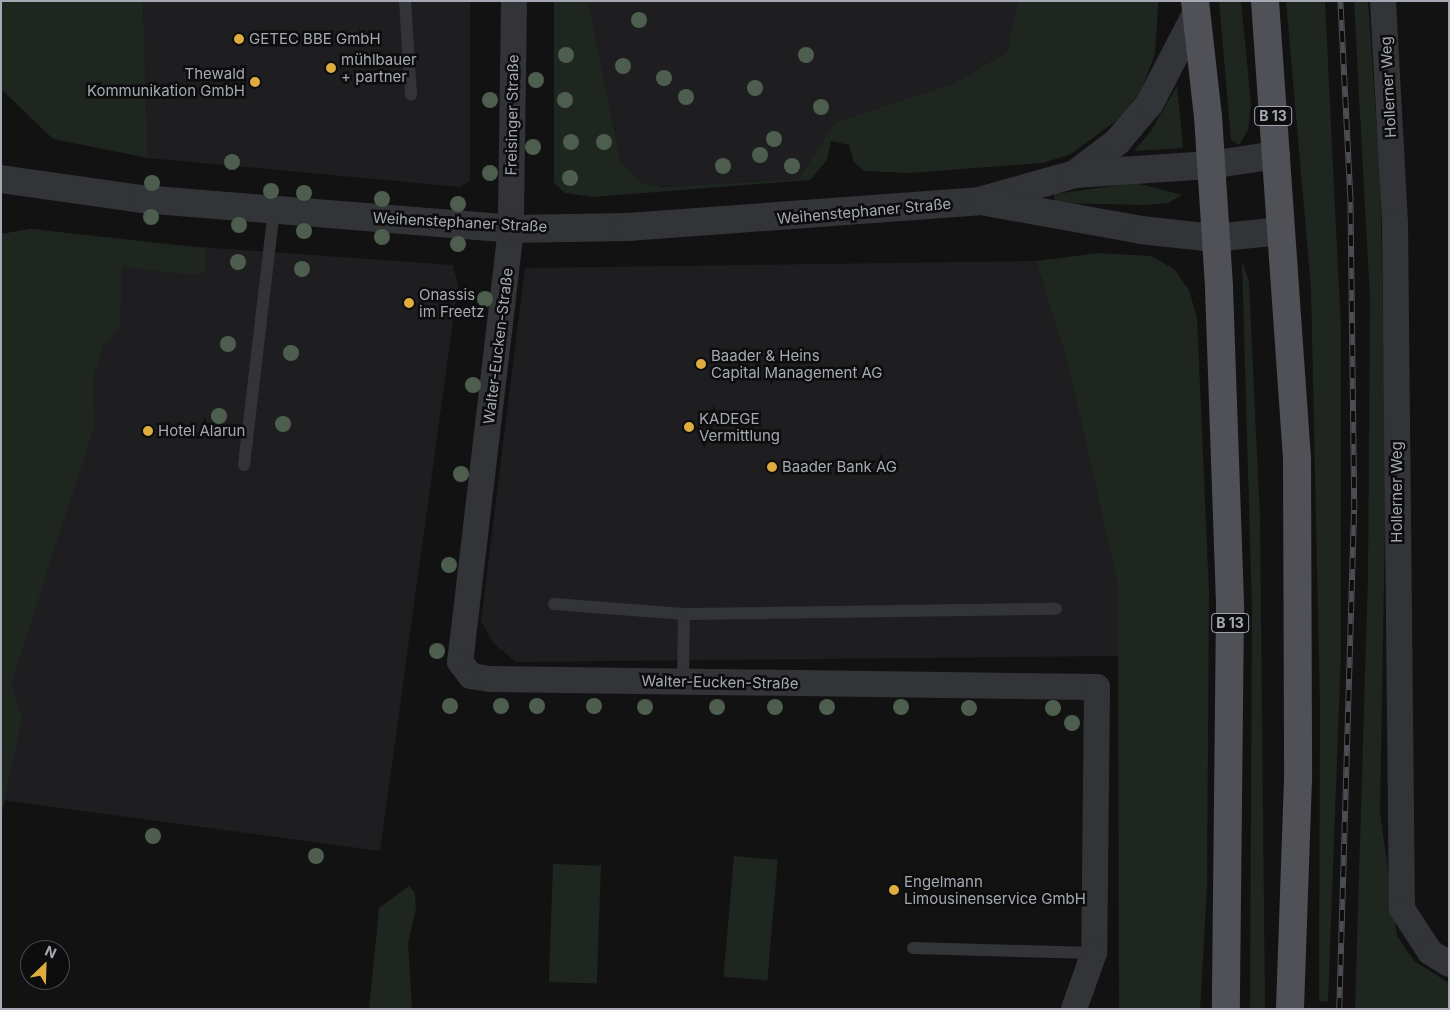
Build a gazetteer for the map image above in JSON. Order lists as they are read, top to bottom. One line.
{"streets":{"main road":["B 13"],"street":["Hollerner Weg","Freisinger Straße","Weihenstephaner Straße","Walter-Eucken-Straße"]},"crossings":[["Freisinger Straße","Weihenstephaner Straße"],["Freisinger Straße","Walter-Eucken-Straße"],["B 13","Weihenstephaner Straße"],["Weihenstephaner Straße","Walter-Eucken-Straße"]],"places":["GETEC BBE GmbH","mühlbauer + partner","Thewald Kommunikation GmbH","Onassis im Freetz","Baader & Heins Capital Management AG","KADEGE Vermittlung","Hotel Alarun","Baader Bank AG","Engelmann Limousinenservice GmbH"],"north":"top right"}
